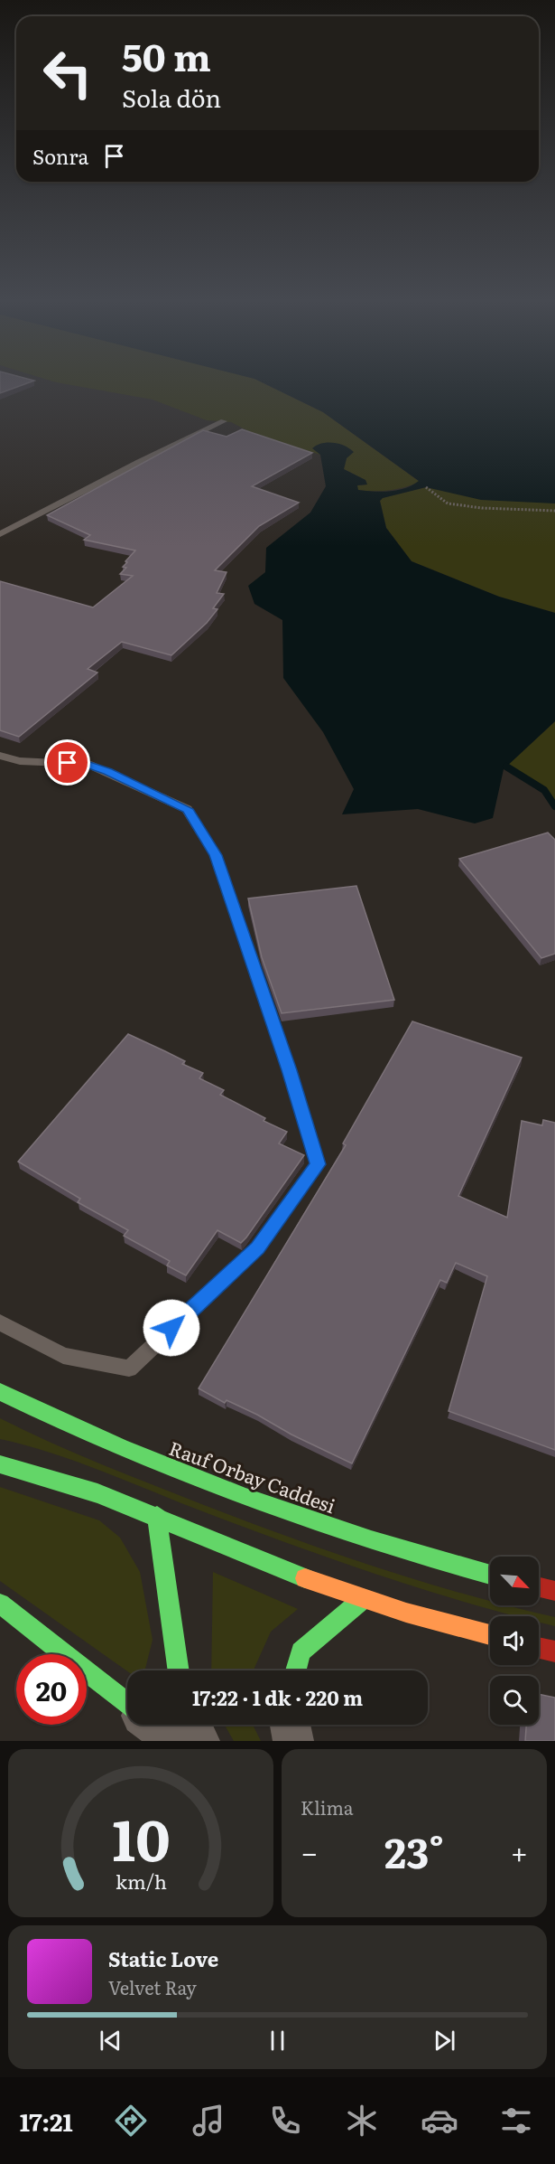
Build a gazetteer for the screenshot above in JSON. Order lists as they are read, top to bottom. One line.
{"streets":{"main road":["Rauf Orbay Caddesi"]},"north":"bottom right","page":{"turn":["50 m","Sola dön"],"then":"Sonra","limit":"20","trip":"17:22 · 1 dk · 220 m","tile":"Klima","heat":["−","23°","+"],"song":["Static Love","Velvet Ray"],"tabs":"17:21","gauge":["10","km/h"]}}
